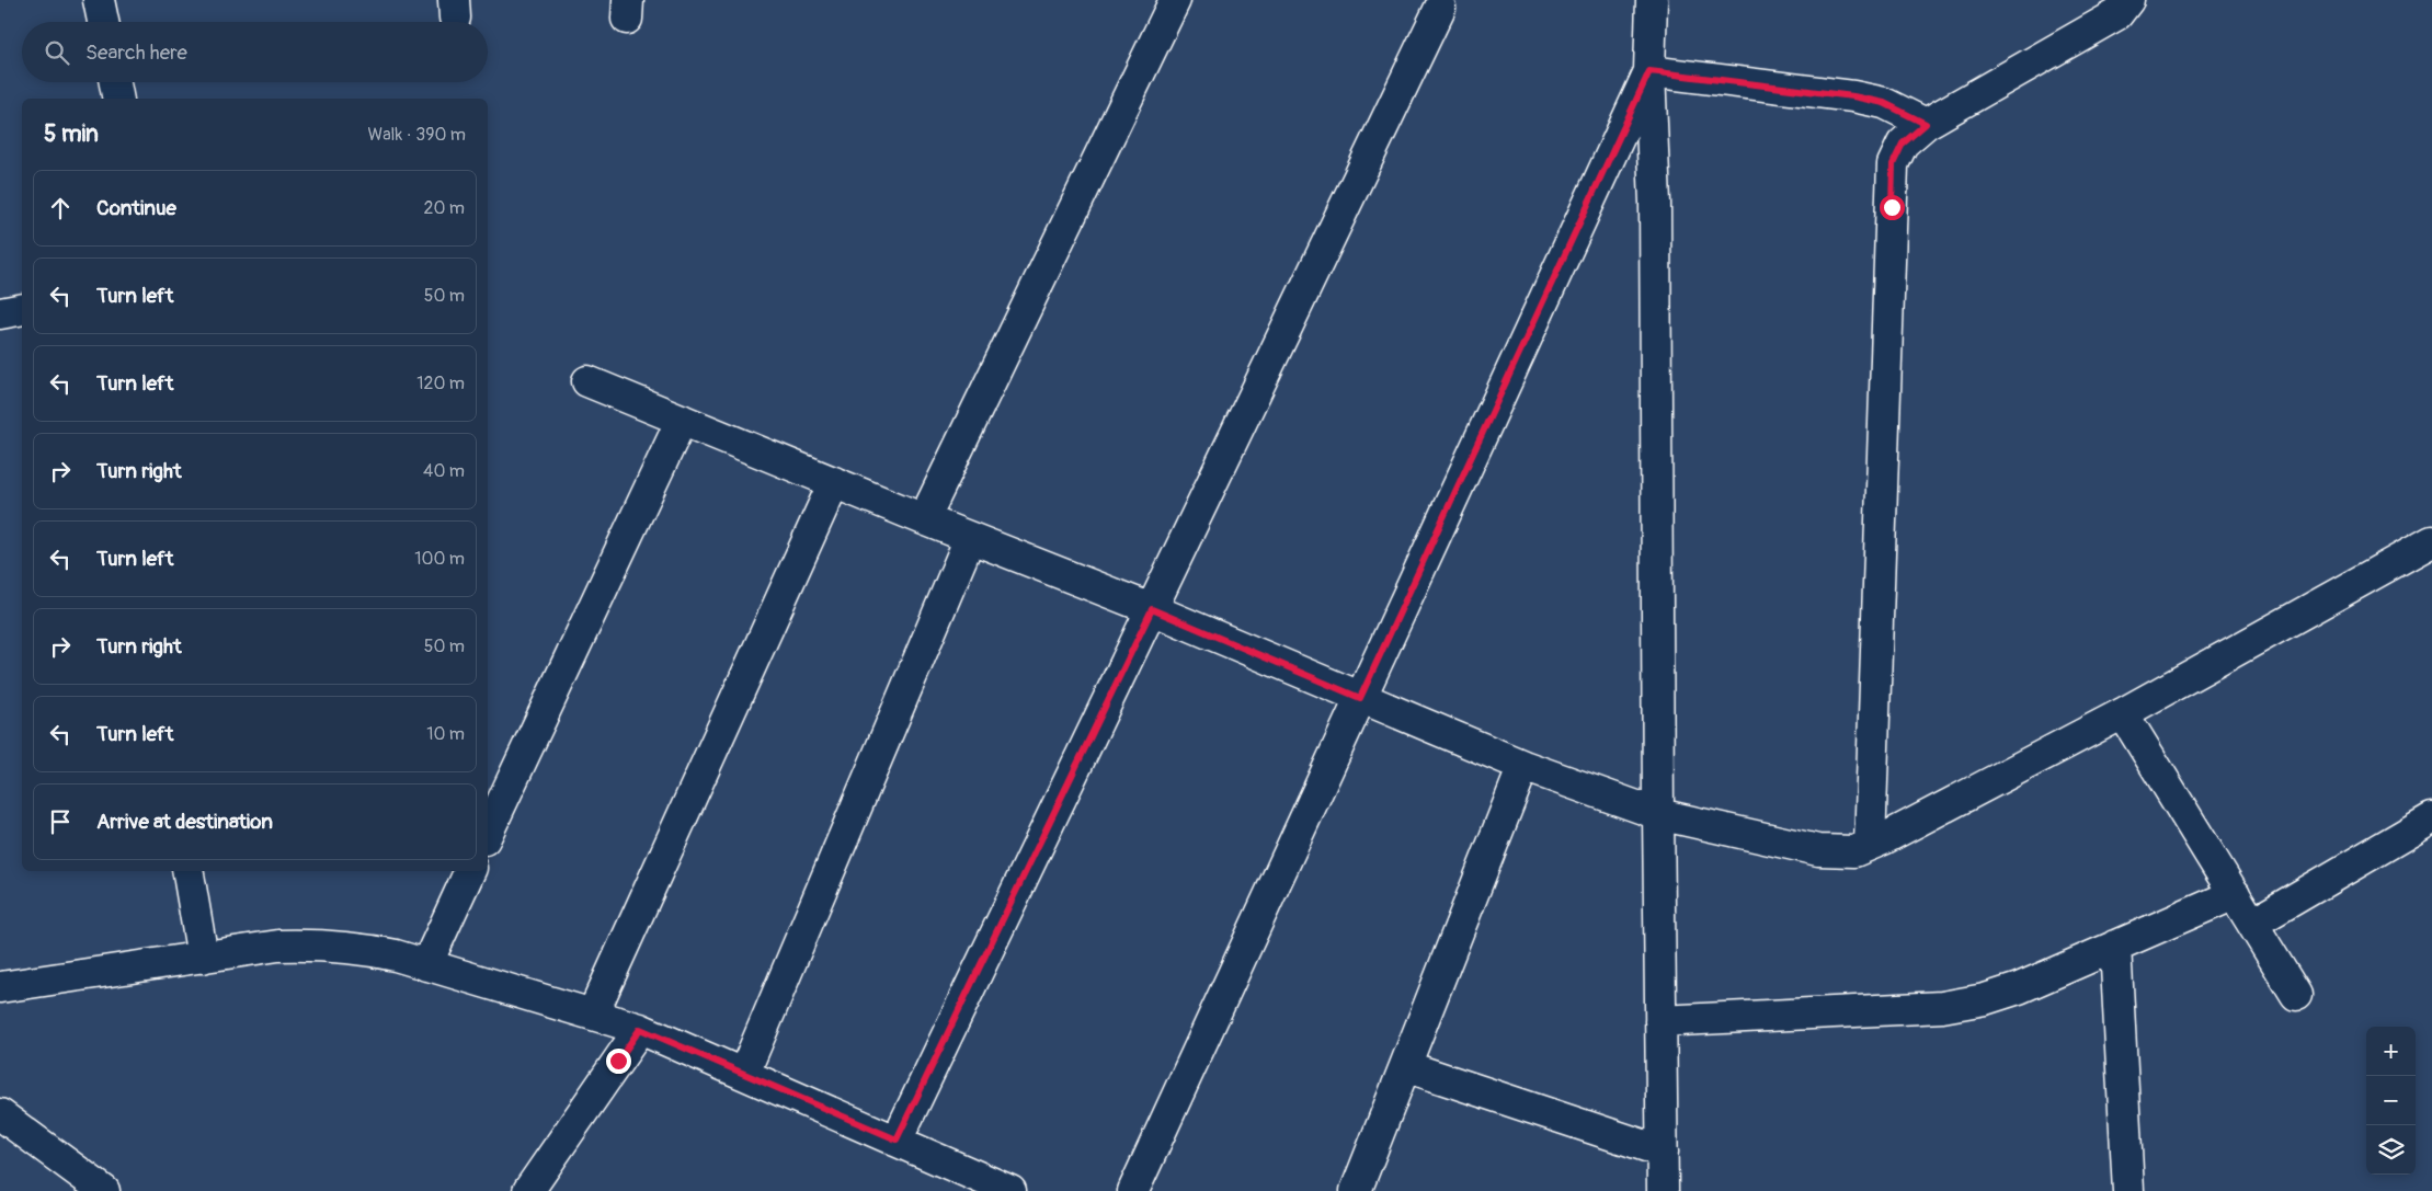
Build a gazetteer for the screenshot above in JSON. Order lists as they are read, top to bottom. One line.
{"page":{"search":"Search here","heading":["5 min","Walk · 390 m"],"list":[["Continue","20 m"],["Turn left","50 m"],["Turn left","120 m"],["Turn right","40 m"],["Turn left","100 m"],["Turn right","50 m"],["Turn left","10 m"],"Arrive at destination"],"map_buttons":["+","−"]}}
